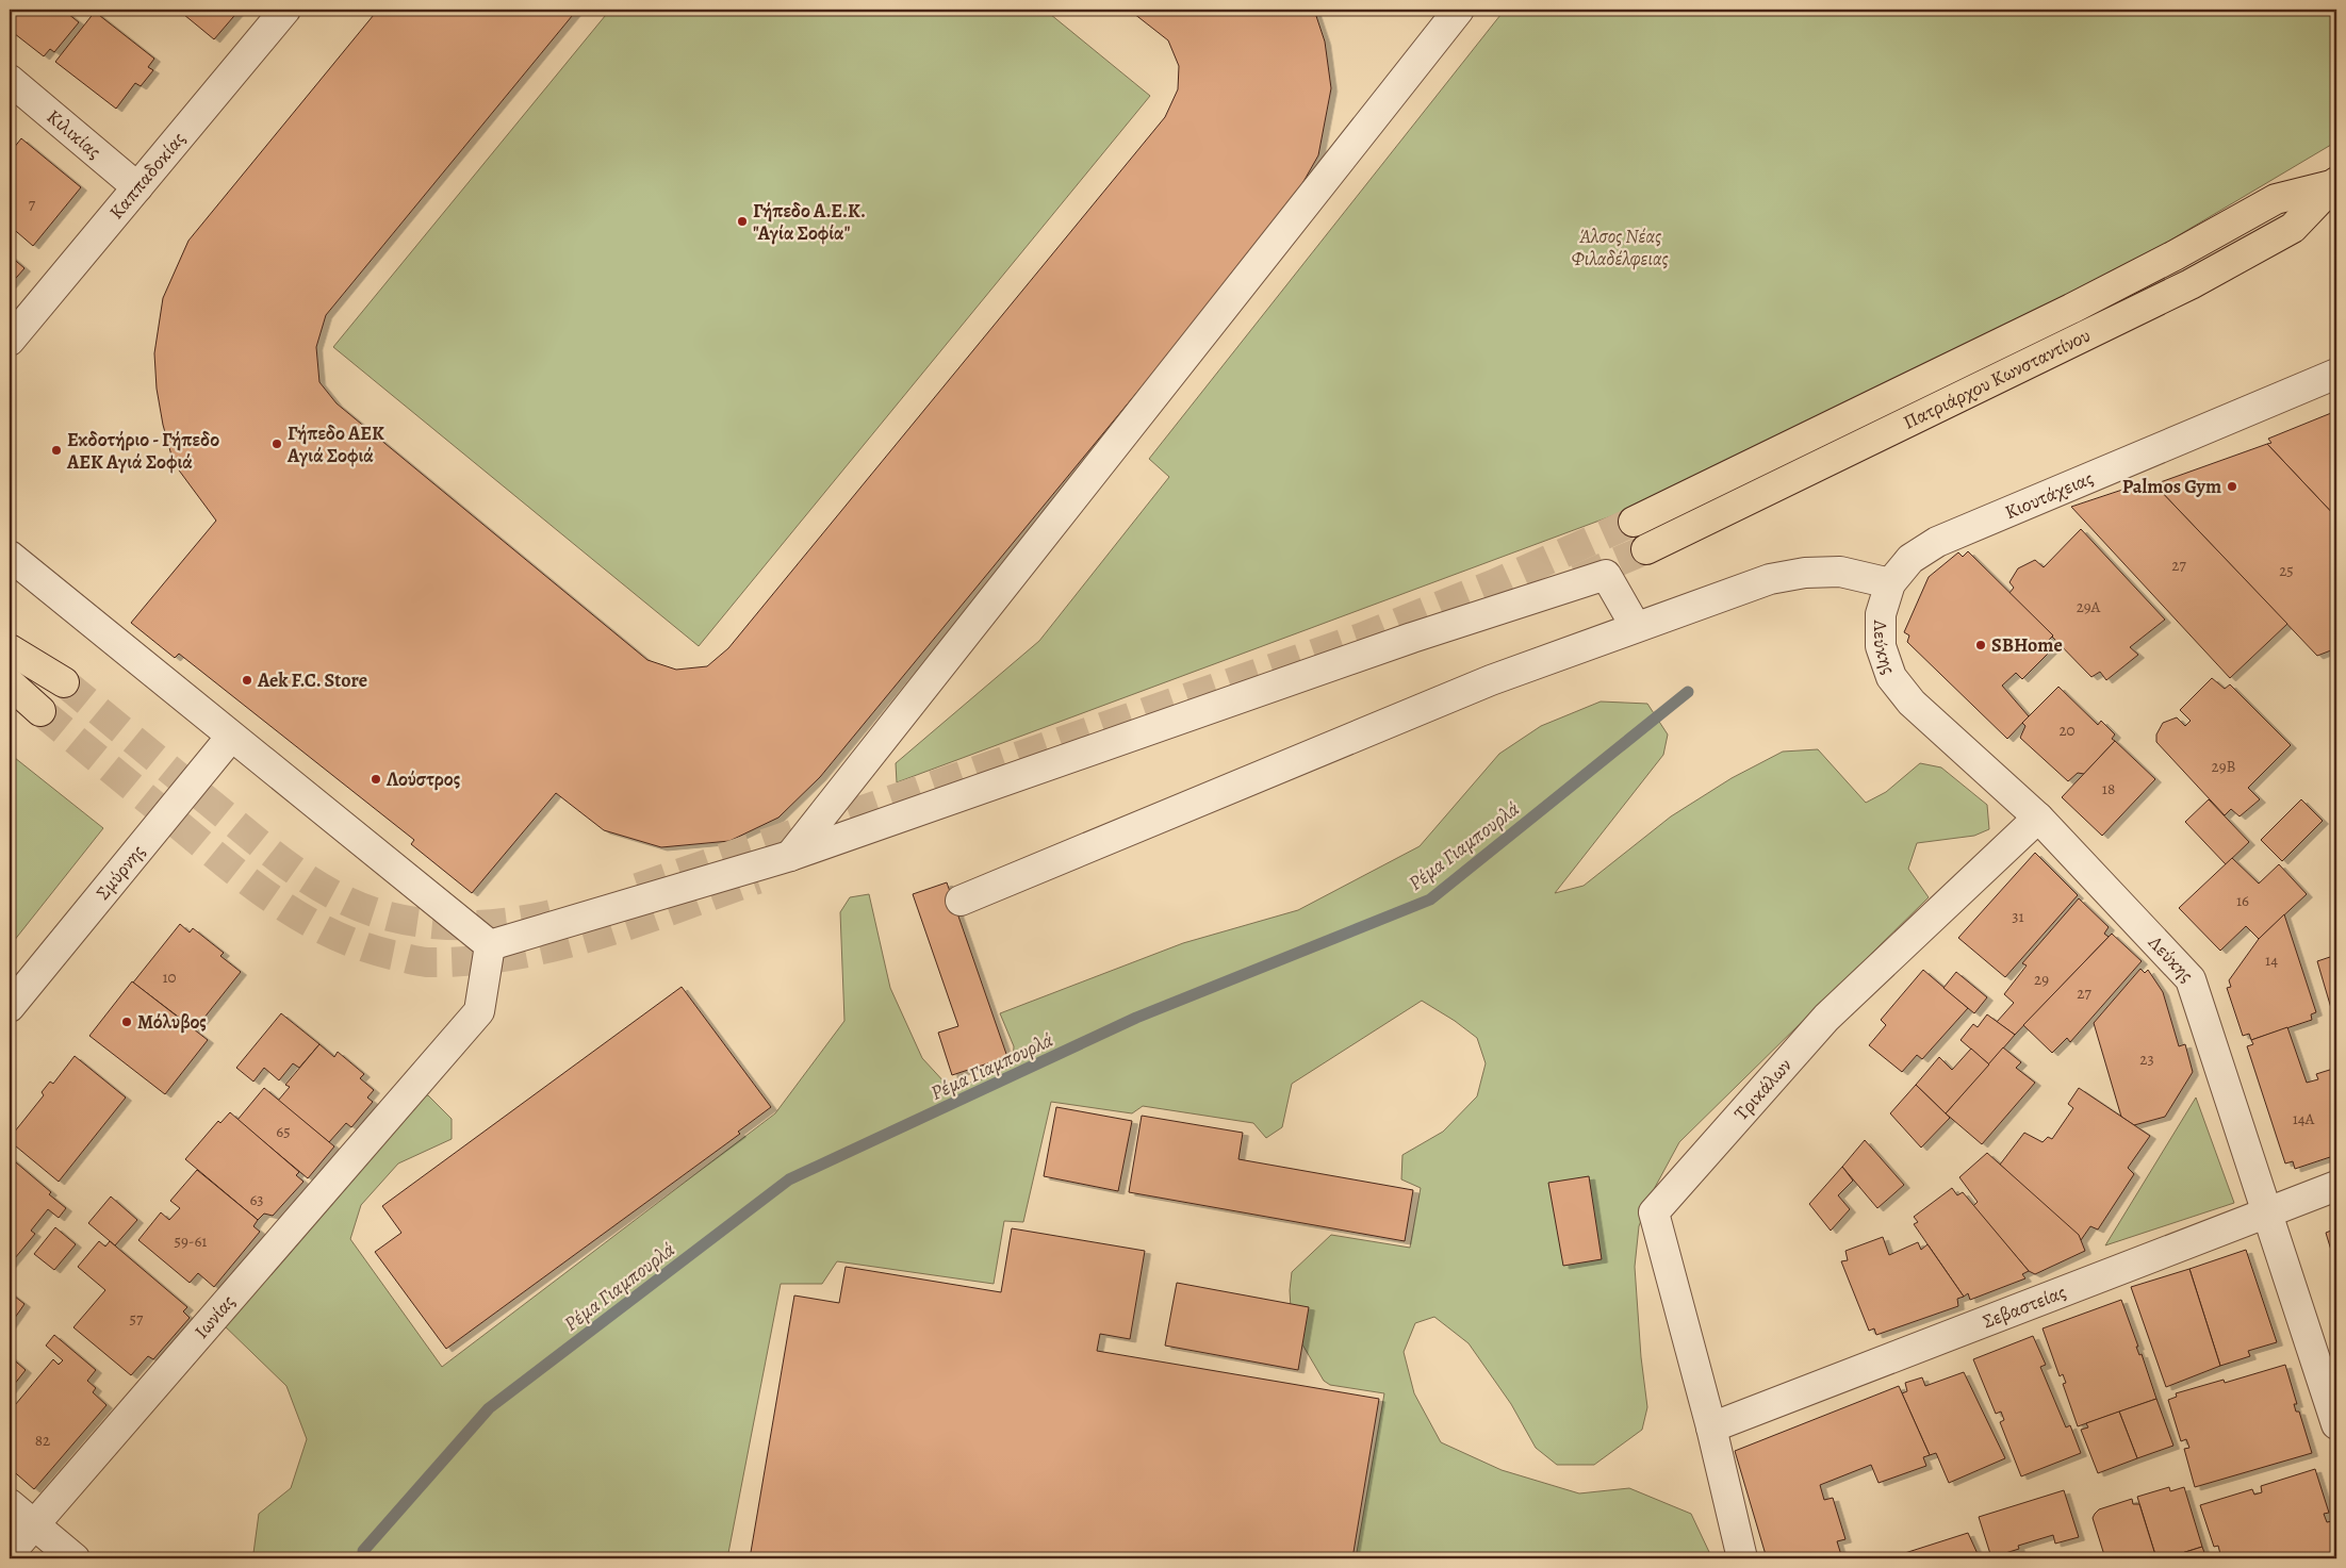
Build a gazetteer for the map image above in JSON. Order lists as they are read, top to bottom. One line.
{"streets":{"main road":["Πατριάρχου Κωνσταντίνου"],"street":["Κιλικίας","Καππαδοκίας","Κιουτάχειας","Λεύκης","Σμύρνης","Τρικάλων","Σεβαστείας","Ιωνίας"]},"crossings":[["Κιλικίας","Καππαδοκίας"],["Κιουτάχειας","Λεύκης"],["Λεύκης","Τρικάλων"],["Λεύκης","Σεβαστείας"],["Τρικάλων","Σεβαστείας"]],"water":["Ρέμα Γιαμπουρλά"],"parks":["Άλσος Νέας Φιλαδέλφειας"],"places":["Γήπεδο Α.Ε.Κ. \"Αγία Σοφία\"","Γήπεδο ΑΕΚ Αγιά Σοφιά","Εκδοτήριο - Γήπεδο ΑΕΚ Αγιά Σοφιά","Palmos Gym","SBHome","Aek F.C. Store","Λούστρος","Μόλυβος"],"house_numbers":["7","27","25","29Α","20","29Β","18","16","31","14","10","29","27","23","14A","65","63","59-61","57","82"]}
